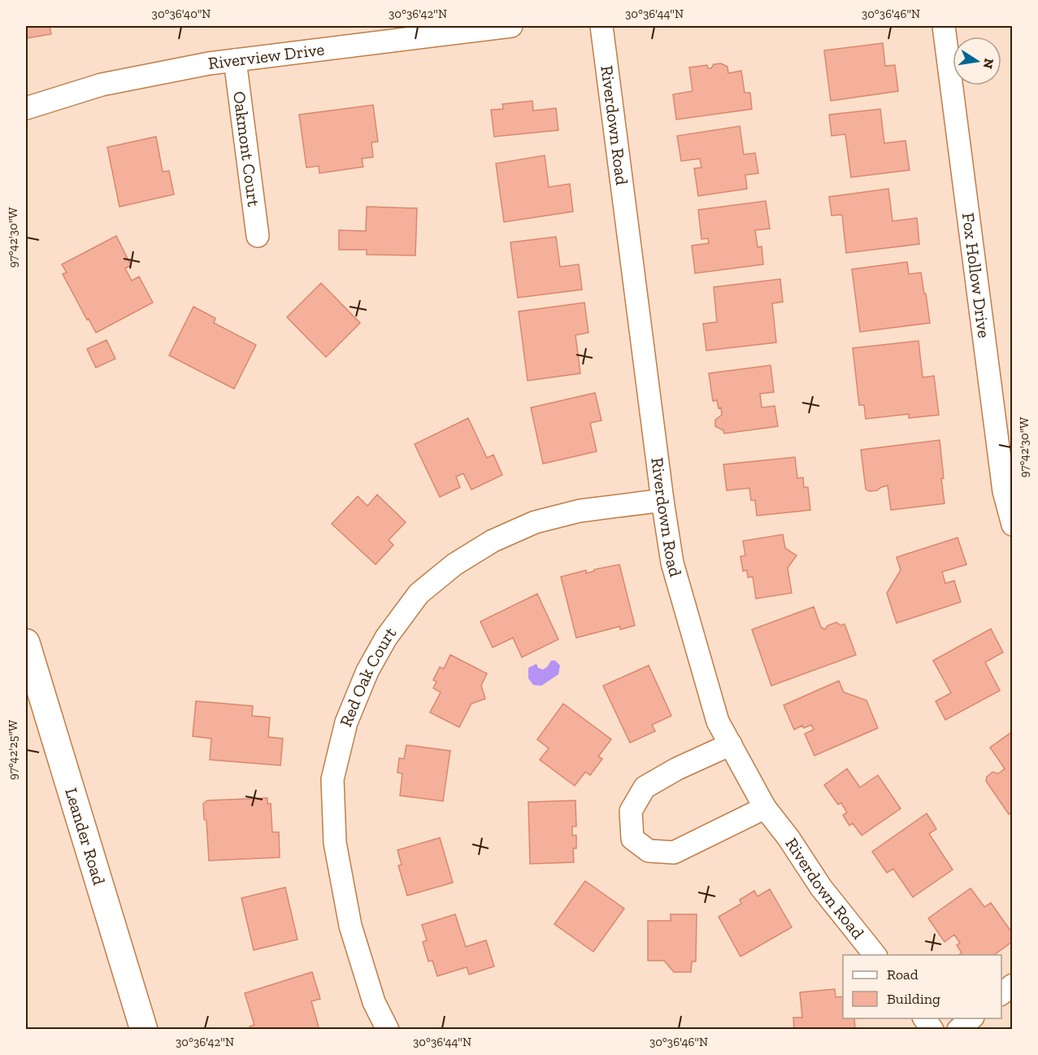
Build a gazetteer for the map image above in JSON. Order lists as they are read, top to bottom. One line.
{"streets":{"main road":["Leander Road"],"street":["Riverview Drive","Riverdown Road","Oakmont Court","Fox Hollow Drive","Red Oak Court"]},"crossings":[["Riverview Drive","Oakmont Court"],["Riverdown Road","Red Oak Court"]],"legend":["Road","Building"],"north":"right","coordinates":["30°36'40\"N","30°36'42\"N","30°36'44\"N","30°36'46\"N","97°42'30\"W","97°42'25\"W"]}
